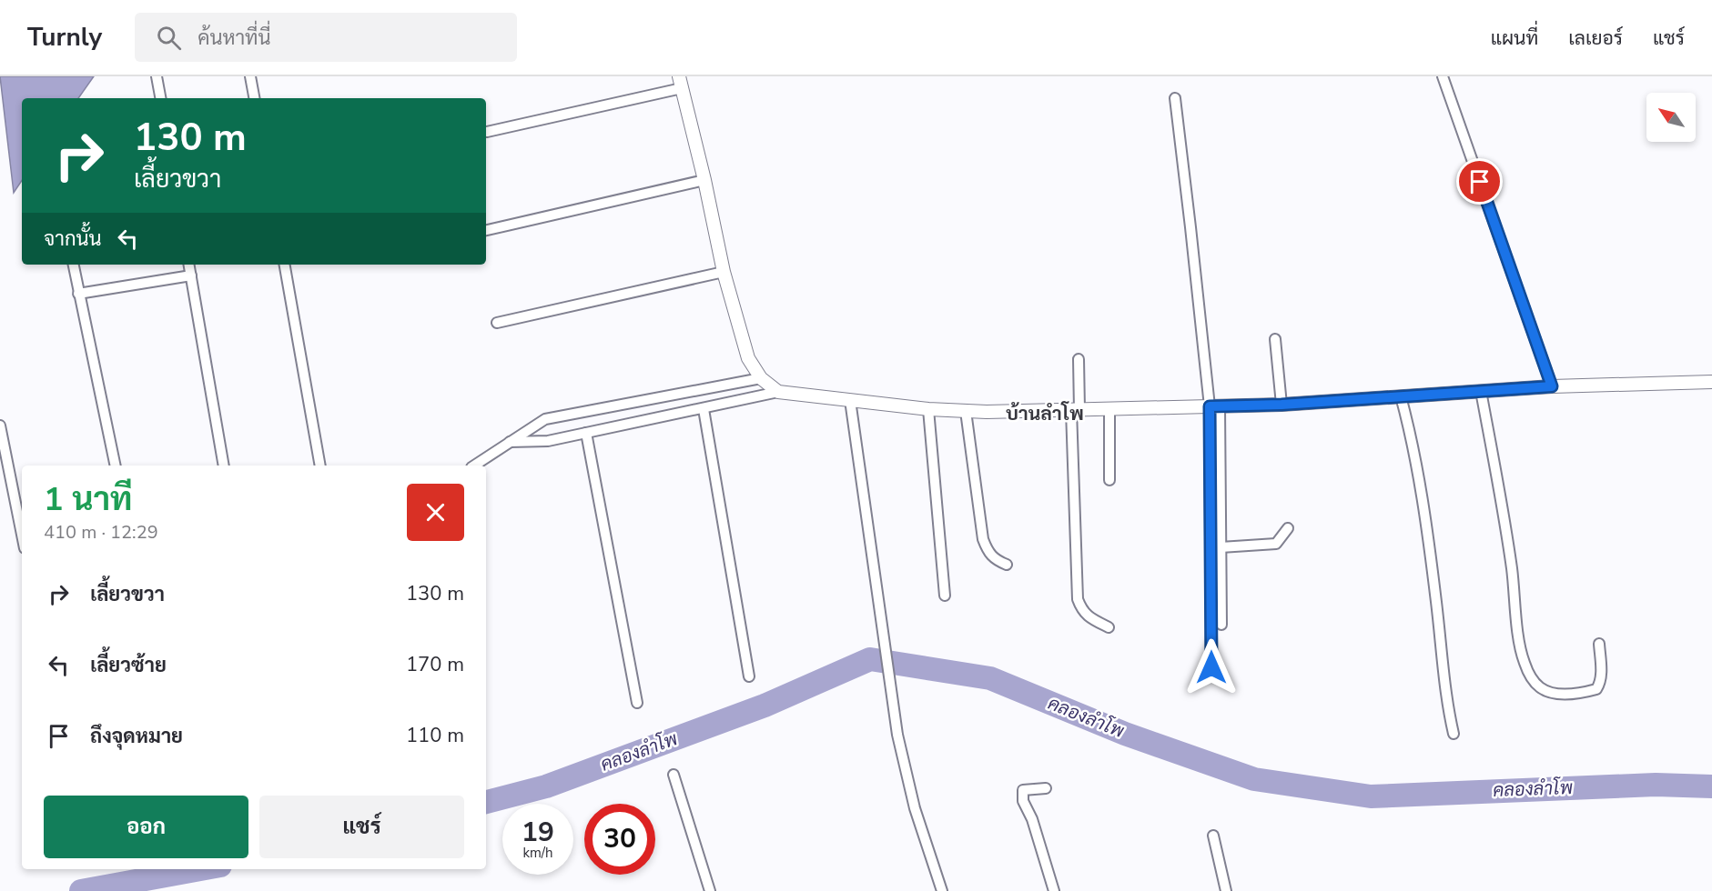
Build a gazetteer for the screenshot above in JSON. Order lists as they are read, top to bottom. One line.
{"districts":["บ้านลำโพ"],"water":["คลองลำโพ"],"north":"top left","page":{"header":"Turnly","search":"ค้นหาที่นี่","nav":["แผนที่","เลเยอร์","แชร์"],"turn":["130 m","เลี้ยวขวา"],"then":"จากนั้น","heading":["1 นาที","410 m · 12:29"],"list":[{"name":"เลี้ยวขวา","value":"130 m"},{"name":"เลี้ยวซ้าย","value":"170 m"},{"name":"ถึงจุดหมาย","value":"110 m"}],"buttons":["ออก","แชร์"],"speed":"19 km/h","limit":"30"}}
